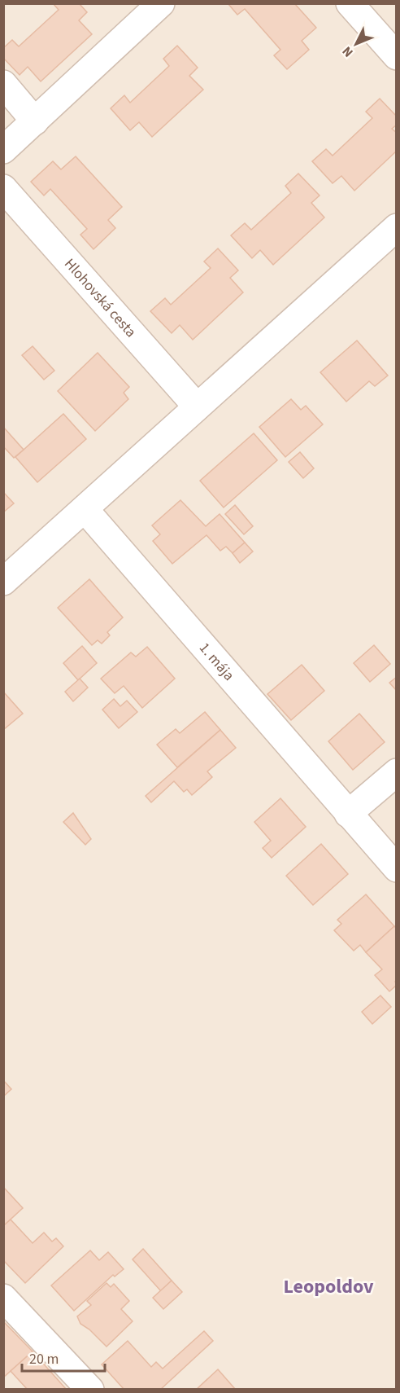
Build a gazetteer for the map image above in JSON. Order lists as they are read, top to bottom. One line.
{"streets":{"street":["Hlohovská cesta","1. mája"]},"districts":["Leopoldov"],"scale_bar":"20 m","north":"bottom left"}
